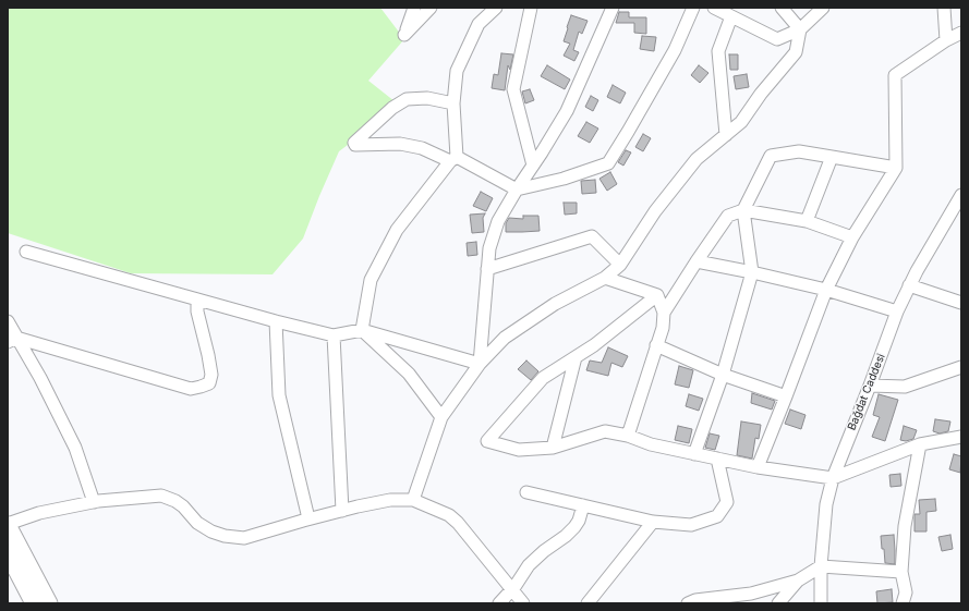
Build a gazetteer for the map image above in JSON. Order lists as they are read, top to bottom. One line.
{"streets":{"street":["Bağdat Caddesi"]}}
